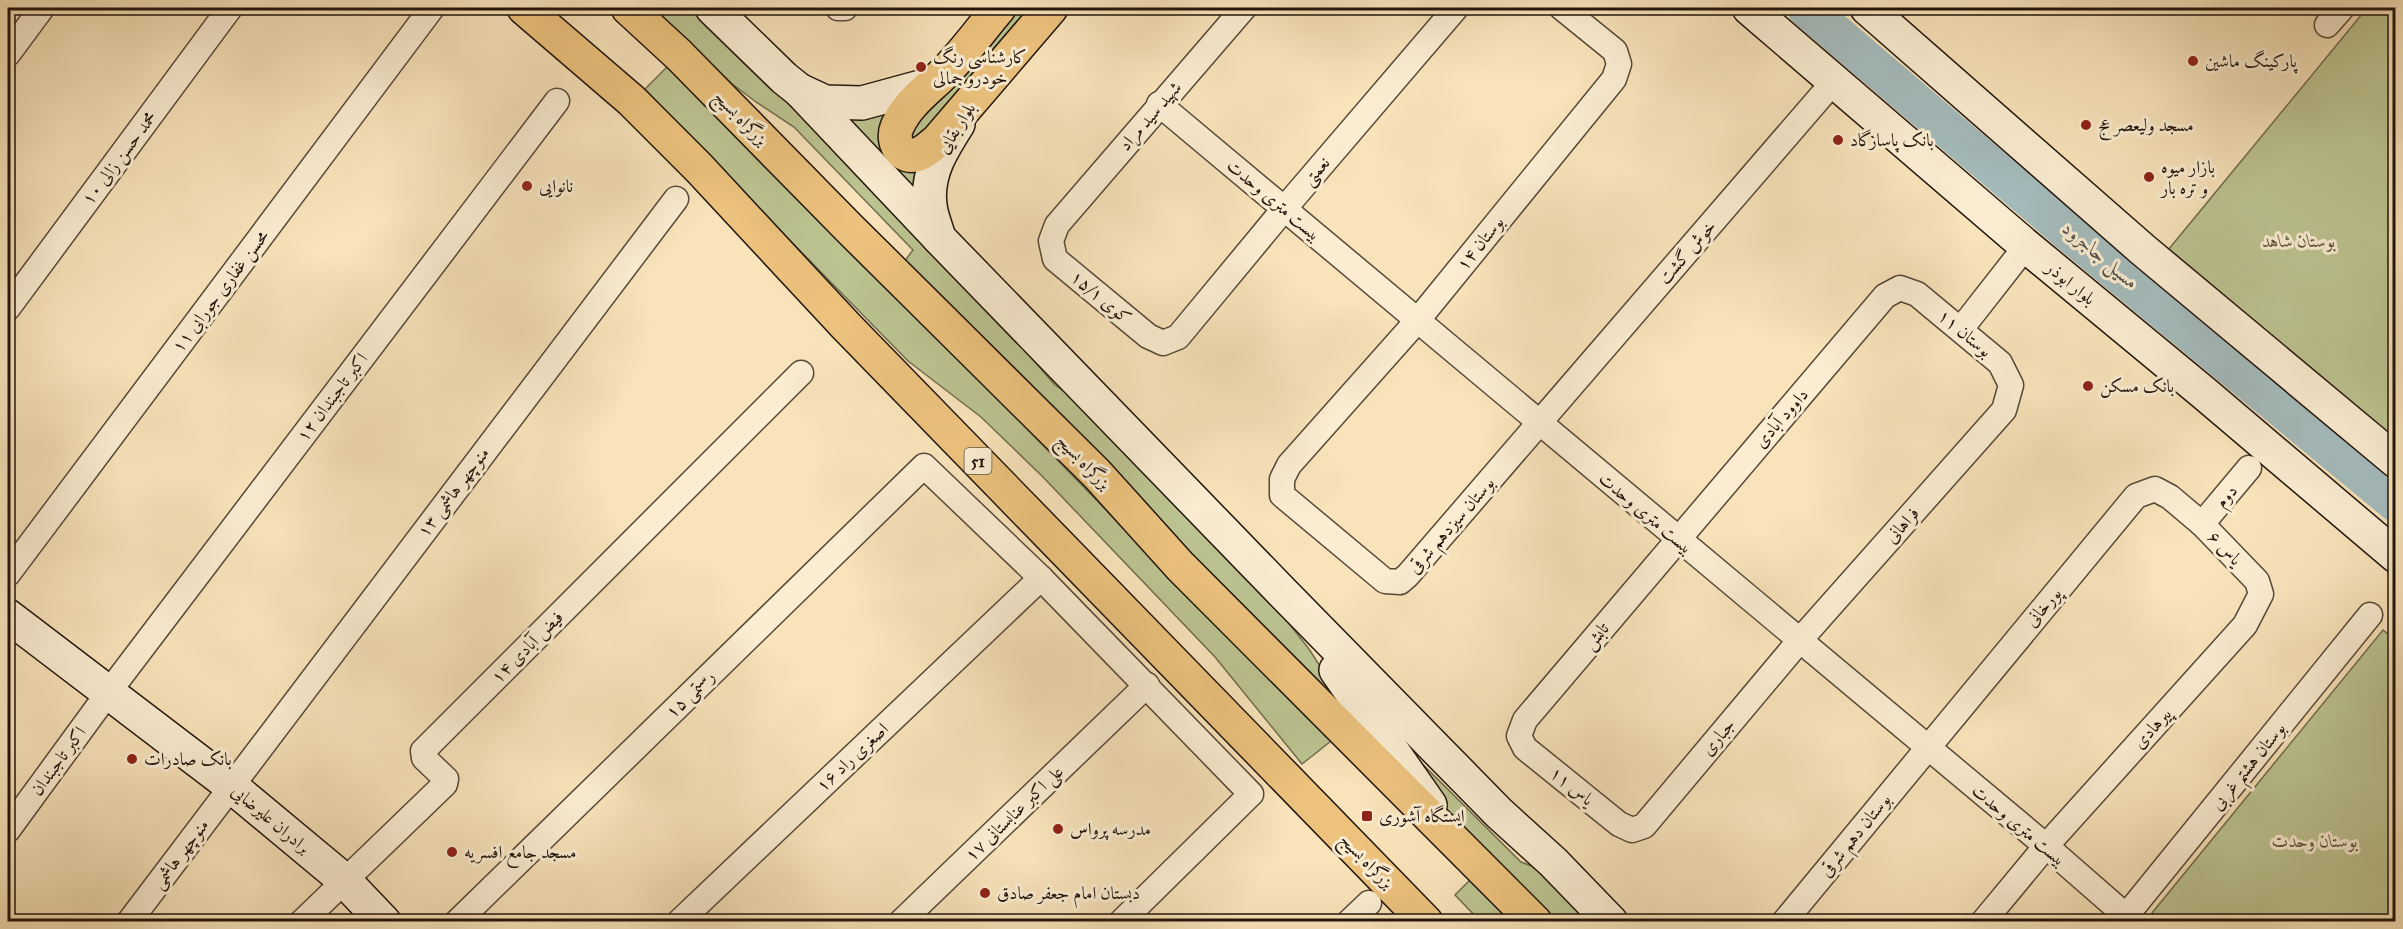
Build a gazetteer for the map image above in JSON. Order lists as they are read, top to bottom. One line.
{"streets":{"main road":["بزرگراه بسیج","بلوار بقایی","بلوار ابوذر","51","برادران علیرضایی"],"street":["شهید سید مراد","محمد حسن زالی ۱۰","نعمتی","بیست متری وحدت","بوستان ۱۴","خوش گشت","محسن غفاری جورابی ۱۱","کوی ۱۵/۱","بوستان ۱۱","اکبر تاجبندان ۱۲","داوود آبادی","منوچهر هاشمی ۱۳","دوم","بوستان سیزدهم شرقی","فراهانی","یاس ۶","پورخانی","تابش","فیض آبادی ۱۴","رستمی ۱۵","پیرهادی","جباری","اصغری راد ۱۶","اکبر تاجبندان","بوستان هشتم غربی","یاس ۱۱","علی اکبر عنابستانی ۱۷","بوستان دهم شرقی","منوچهر هاشمی"]},"crossings":[["شهید سید مراد","بیست متری وحدت"],["شهید سید مراد","کوی ۱۵/۱"],["نعمتی","بیست متری وحدت"],["نعمتی","کوی ۱۵/۱"],["بیست متری وحدت","بوستان ۱۴"],["بیست متری وحدت","خوش گشت"],["بیست متری وحدت","داوود آبادی"],["بیست متری وحدت","بوستان سیزدهم شرقی"],["بیست متری وحدت","فراهانی"],["بیست متری وحدت","پورخانی"],["بیست متری وحدت","تابش"],["بیست متری وحدت","پیرهادی"],["بیست متری وحدت","جباری"],["بیست متری وحدت","بوستان هشتم غربی"],["بیست متری وحدت","بوستان دهم شرقی"],["بوستان ۱۴","بوستان سیزدهم شرقی"],["خوش گشت","بلوار ابوذر"],["خوش گشت","بوستان سیزدهم شرقی"],["بوستان ۱۱","داوود آبادی"],["بوستان ۱۱","فراهانی"],["اکبر تاجبندان ۱۲","اکبر تاجبندان"],["اکبر تاجبندان ۱۲","برادران علیرضایی"],["داوود آبادی","تابش"],["منوچهر هاشمی ۱۳","برادران علیرضایی"],["منوچهر هاشمی ۱۳","منوچهر هاشمی"],["دوم","یاس ۶"],["فراهانی","جباری"],["یاس ۶","پورخانی"],["یاس ۶","پیرهادی"],["پورخانی","بوستان دهم شرقی"],["تابش","یاس ۱۱"],["فیض آبادی ۱۴","برادران علیرضایی"],["رستمی ۱۵","اصغری راد ۱۶"],["جباری","یاس ۱۱"],["اکبر تاجبندان","برادران علیرضایی"],["برادران علیرضایی","منوچهر هاشمی"]],"water":["مسیل جاجرود"],"parks":["بوستان شاهد","بوستان وحدت"],"places":{"other":["پارکینگ ماشین","کارشناسی رنگ خودرو جمالی","مسجد ولیعصر عج","بانک پاسارگاد","بازار میوه و تره بار","نانوایی","بانک مسکن","بانک صادرات","مدرسه پرواس","مسجد جامع افسریه","دبستان امام جعفر صادق"],"transit":["ایستگاه آشوری"]}}
